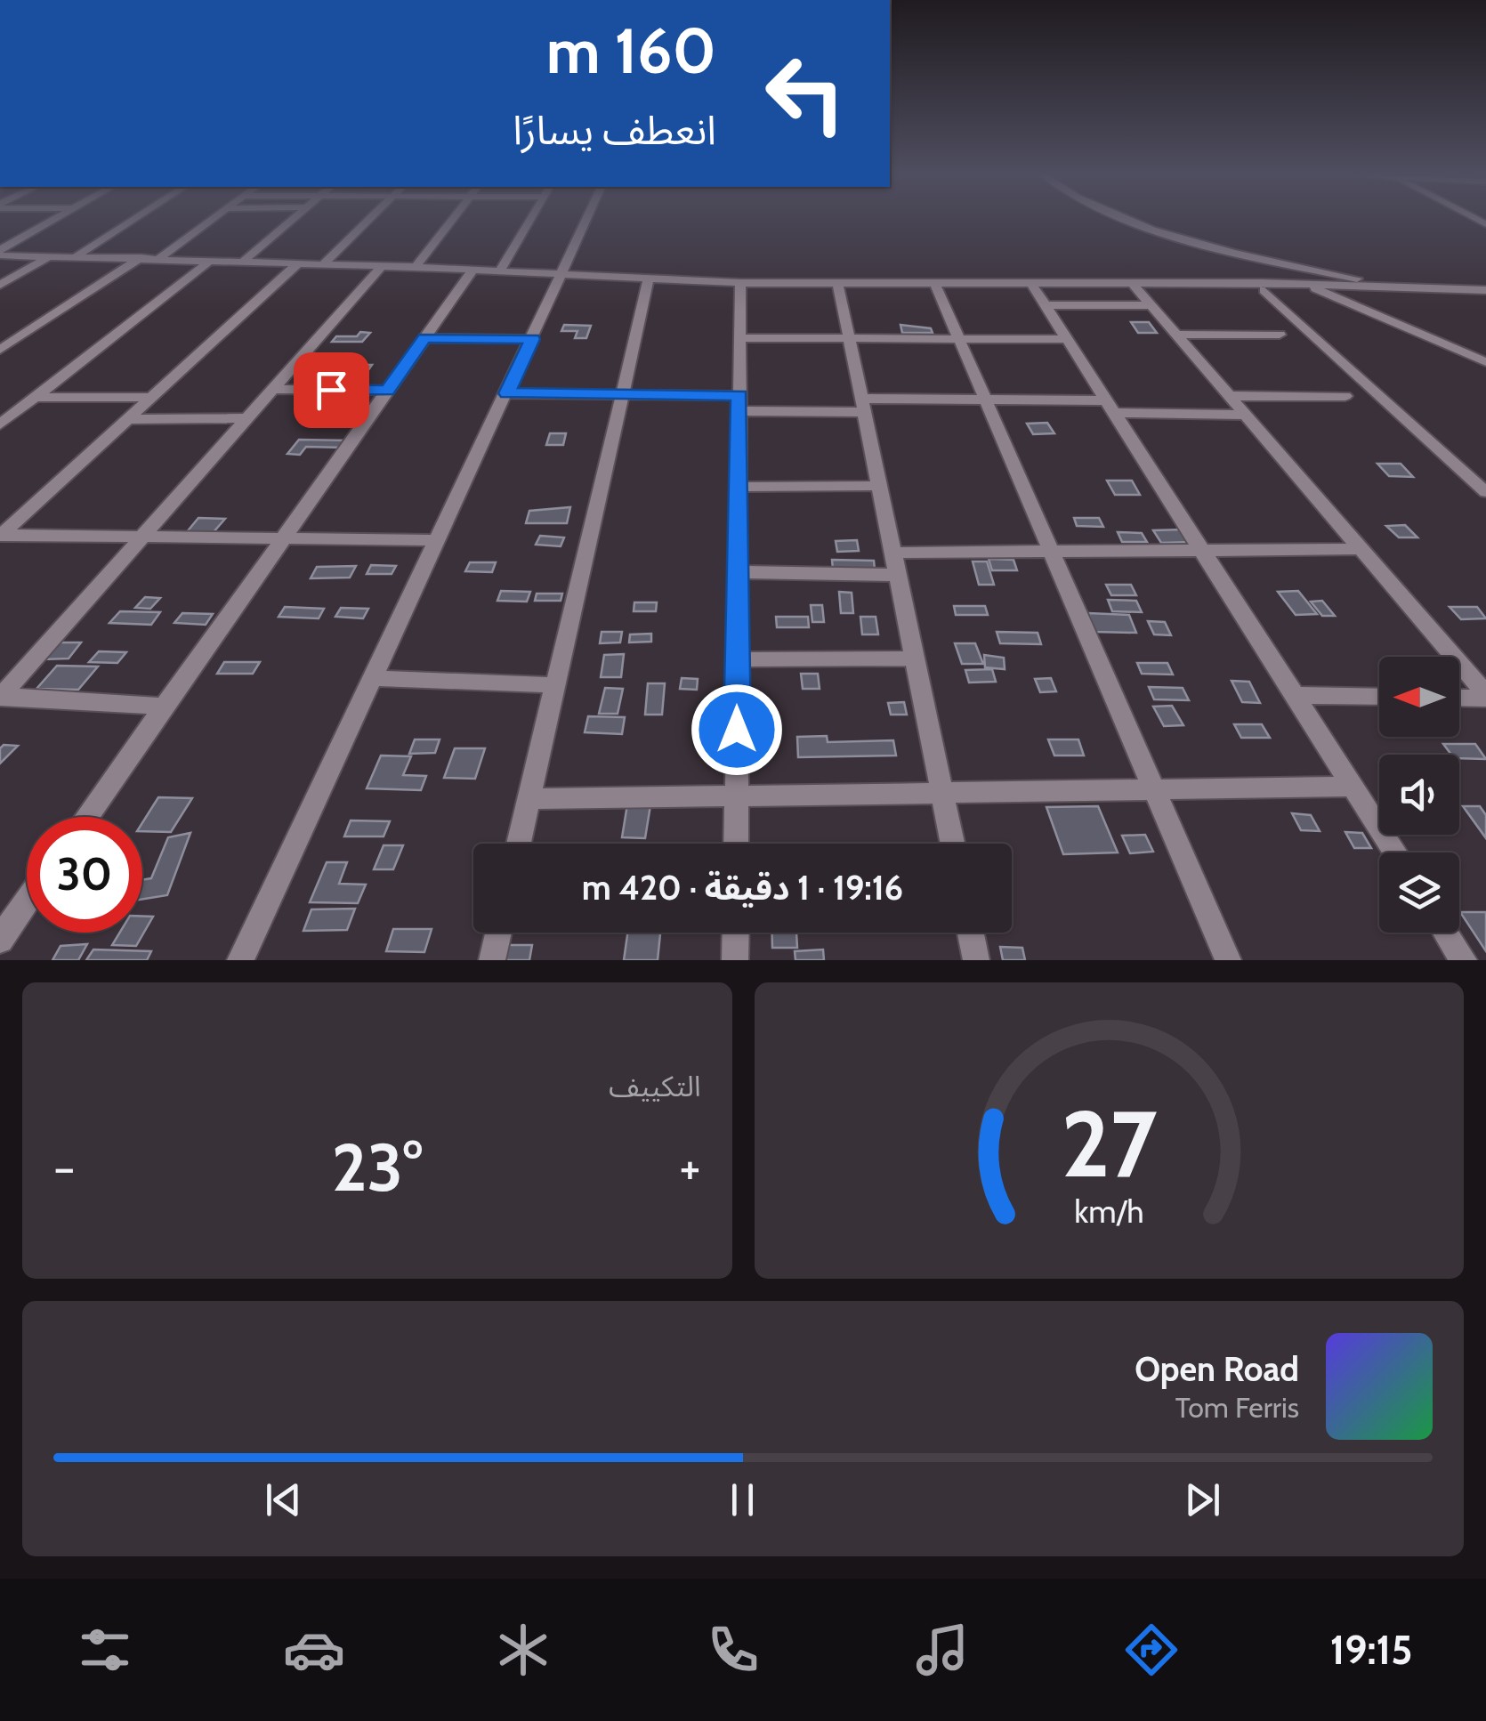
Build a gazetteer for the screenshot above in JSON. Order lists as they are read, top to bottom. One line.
{"north":"left","page":{"turn":["160 m","انعطف يسارًا"],"limit":"30","trip":"19:16 · 1 دقيقة · 420 m","tile":"التكييف","heat":["−","23°","+"],"song":["Open Road","Tom Ferris"],"tabs":"19:15","gauge":["27","km/h"]}}
